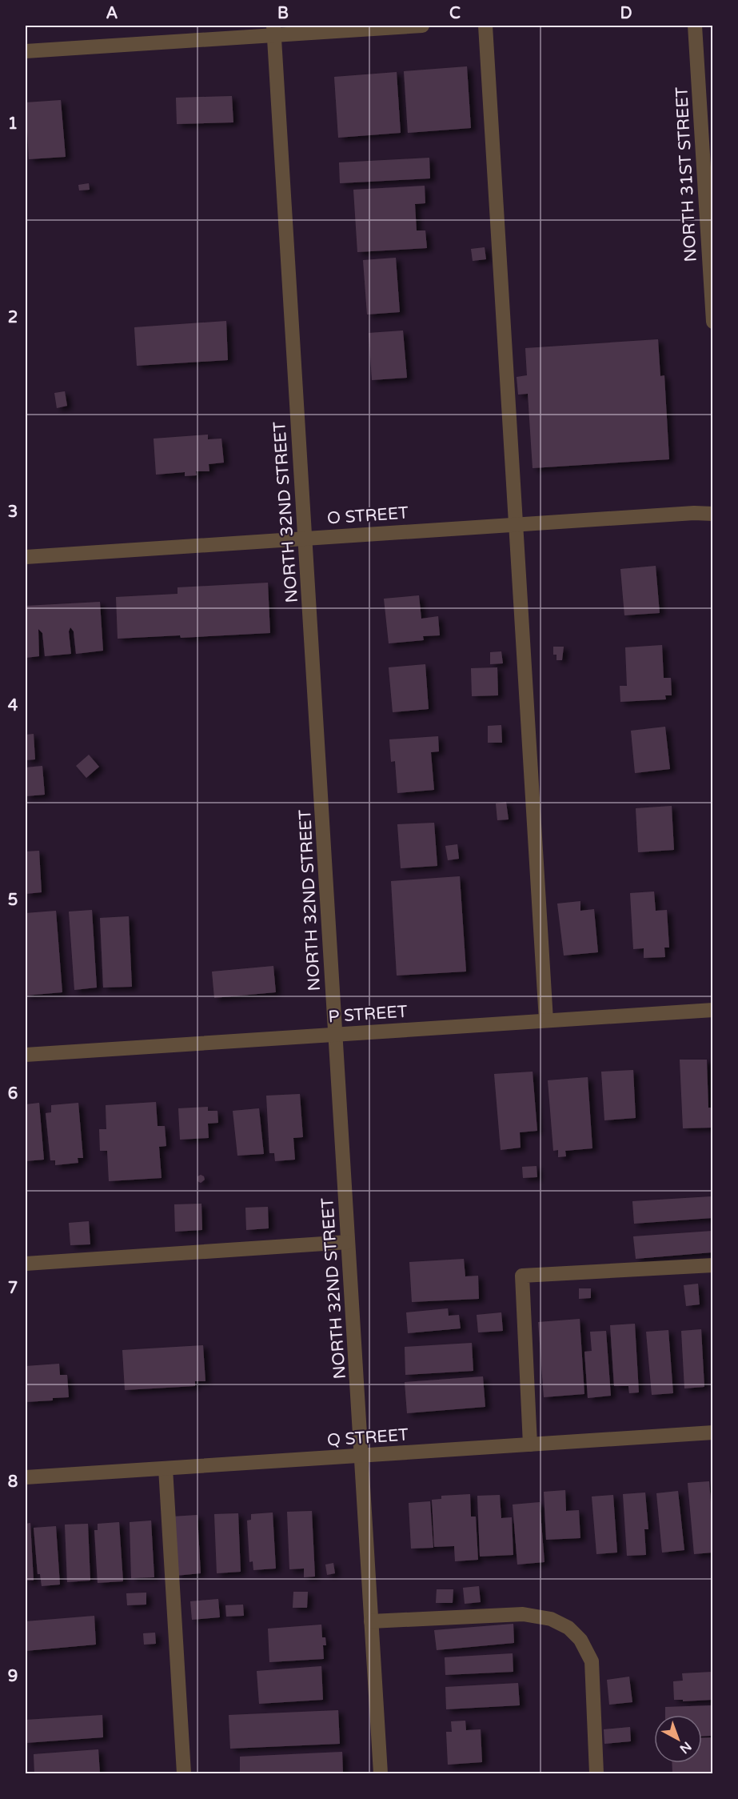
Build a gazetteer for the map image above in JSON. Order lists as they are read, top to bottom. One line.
{"streets":{"street":["NORTH 31ST STREET","NORTH 32ND STREET","O STREET","P STREET","Q STREET"]},"crossings":[["NORTH 32ND STREET","O STREET"],["NORTH 32ND STREET","P STREET"],["NORTH 32ND STREET","Q STREET"]],"north":"bottom right","grid":{"columns":["A","B","C","D"],"rows":["1","2","3","4","5","6","7","8","9"]}}
